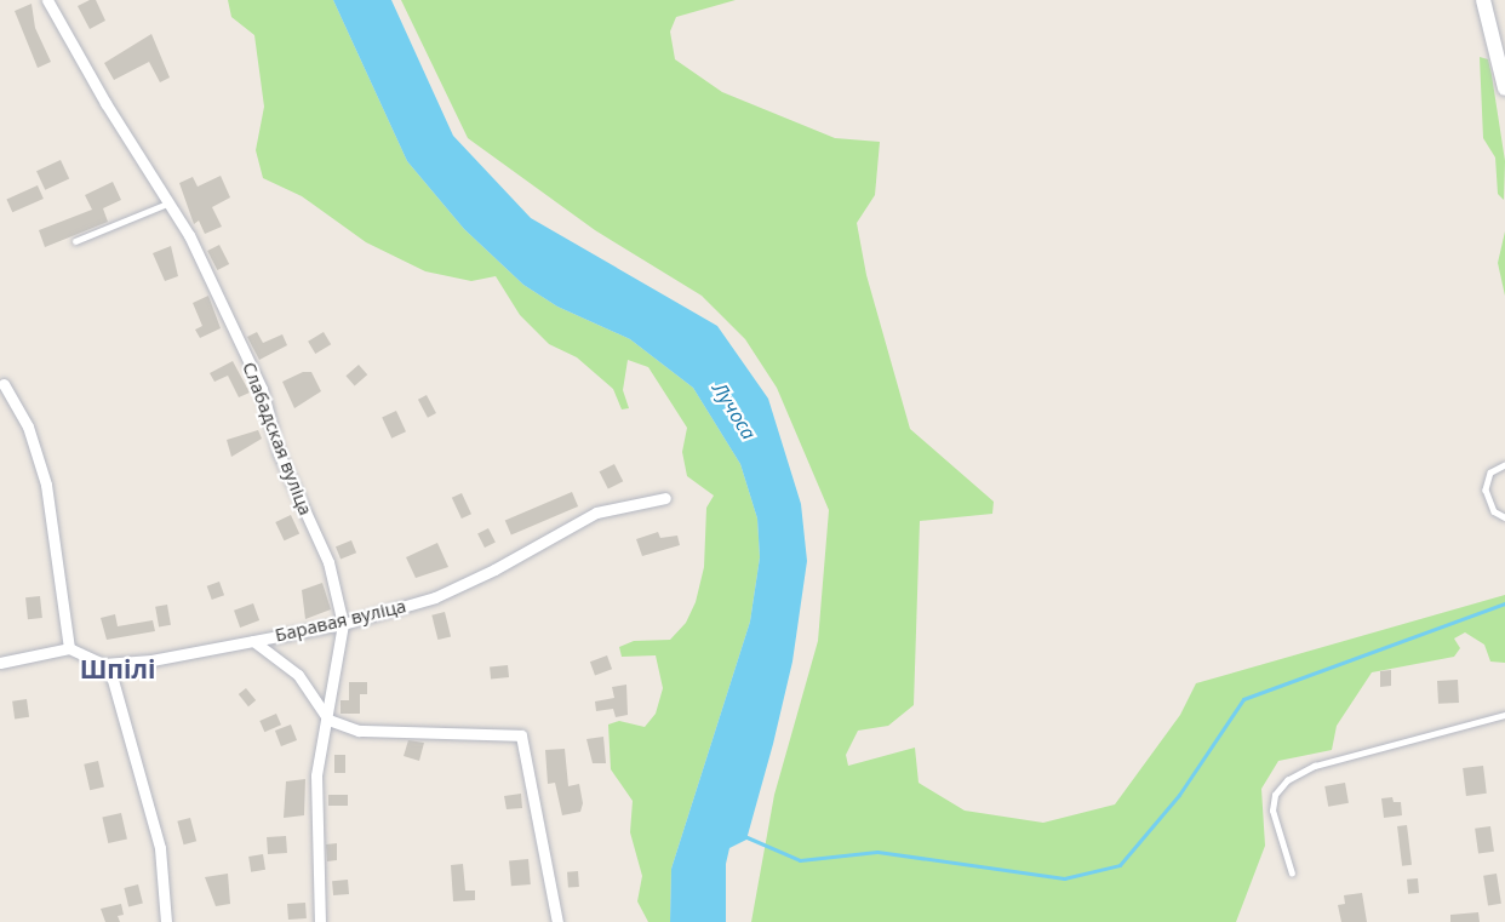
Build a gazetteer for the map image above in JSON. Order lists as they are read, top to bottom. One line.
{"streets":{"street":["Слабадская вуліца","Баравая вуліца"]},"crossings":[["Слабадская вуліца","Баравая вуліца"]],"districts":["Шпілі"],"water":["Лучоса"]}
